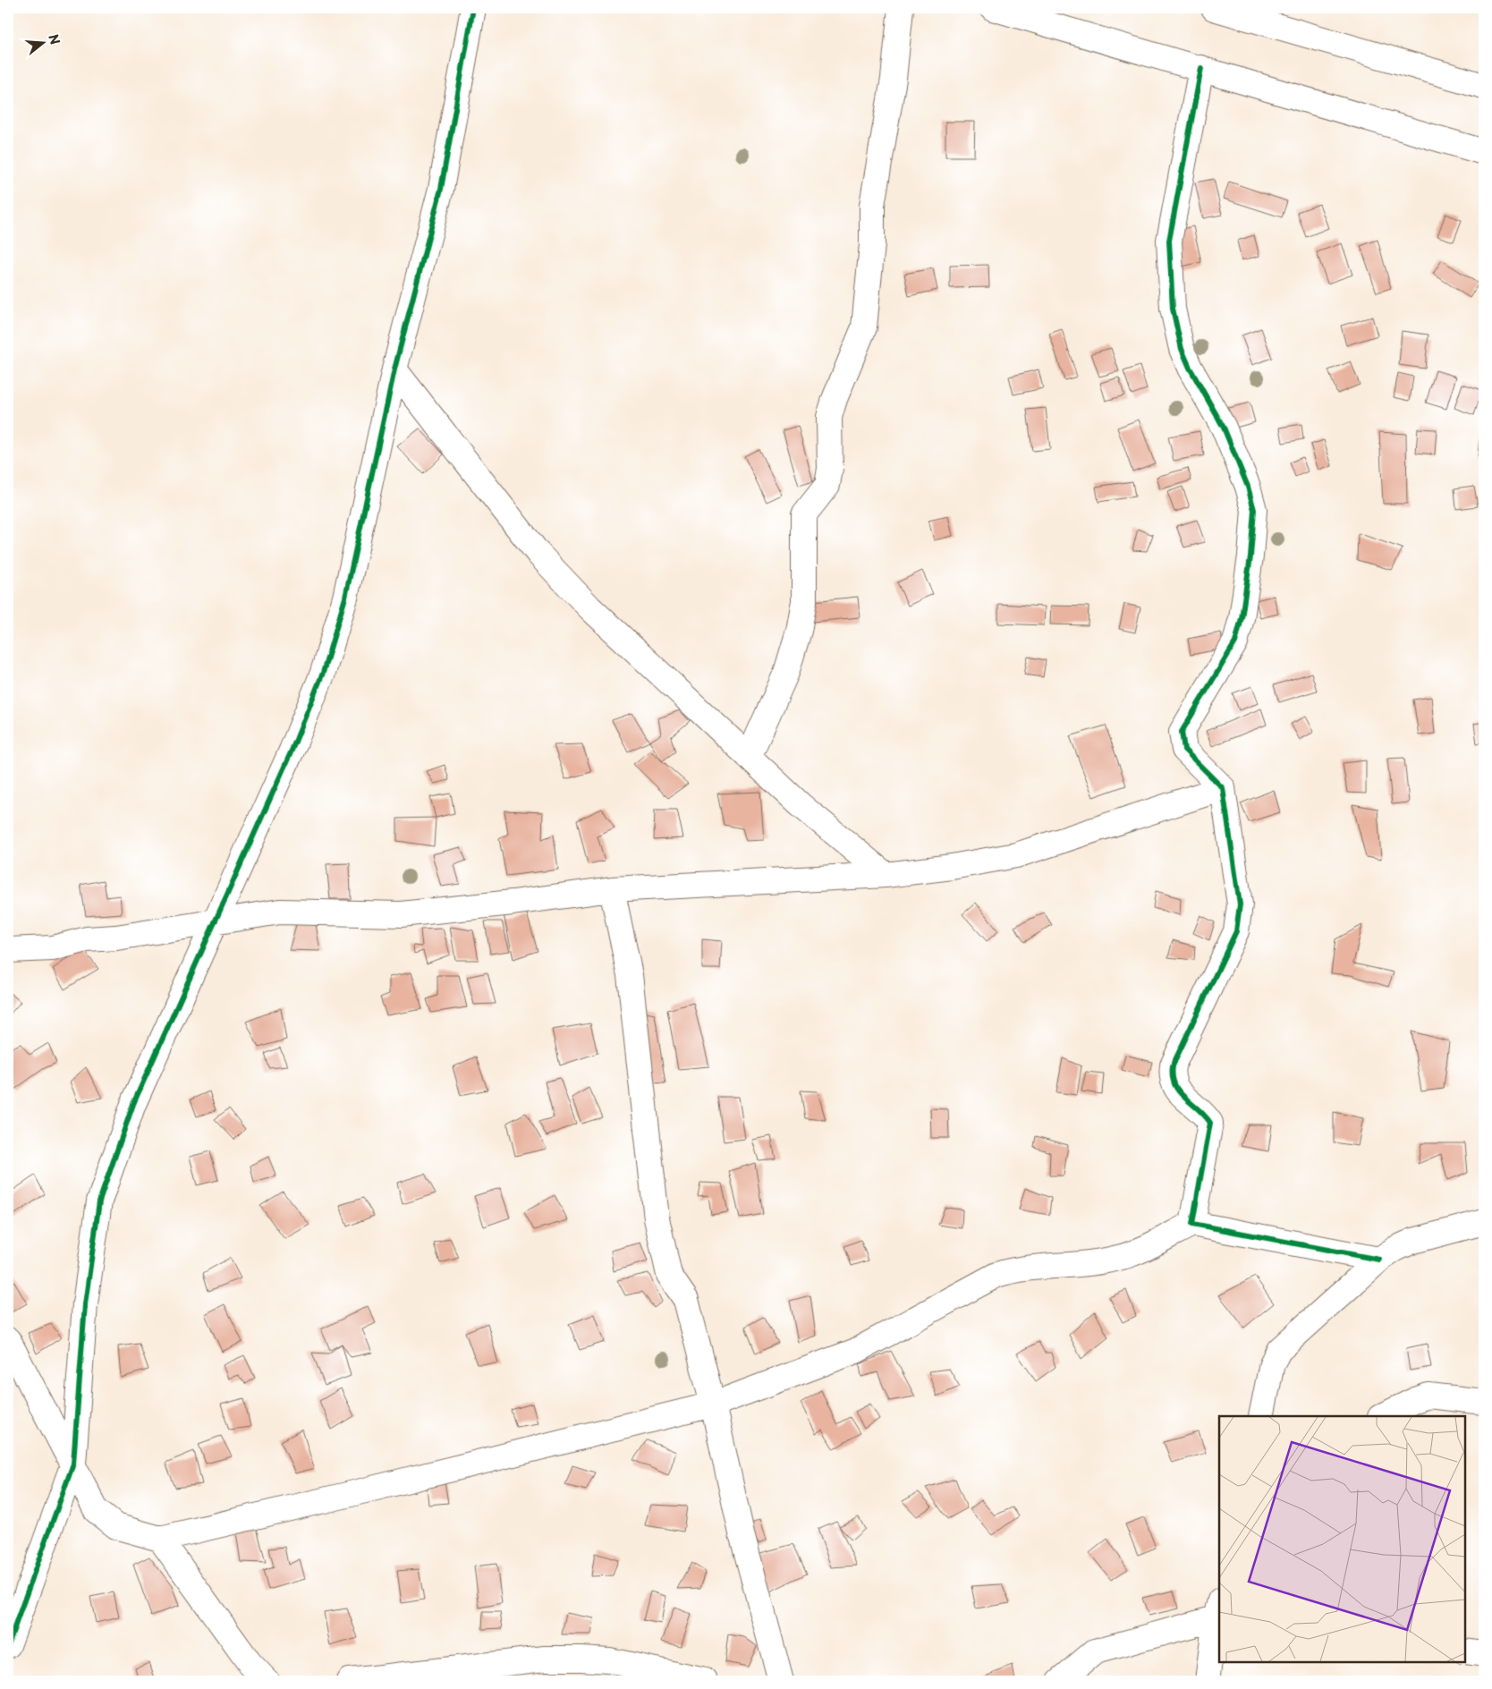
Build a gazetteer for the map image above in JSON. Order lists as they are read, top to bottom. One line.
{"north":"right"}
